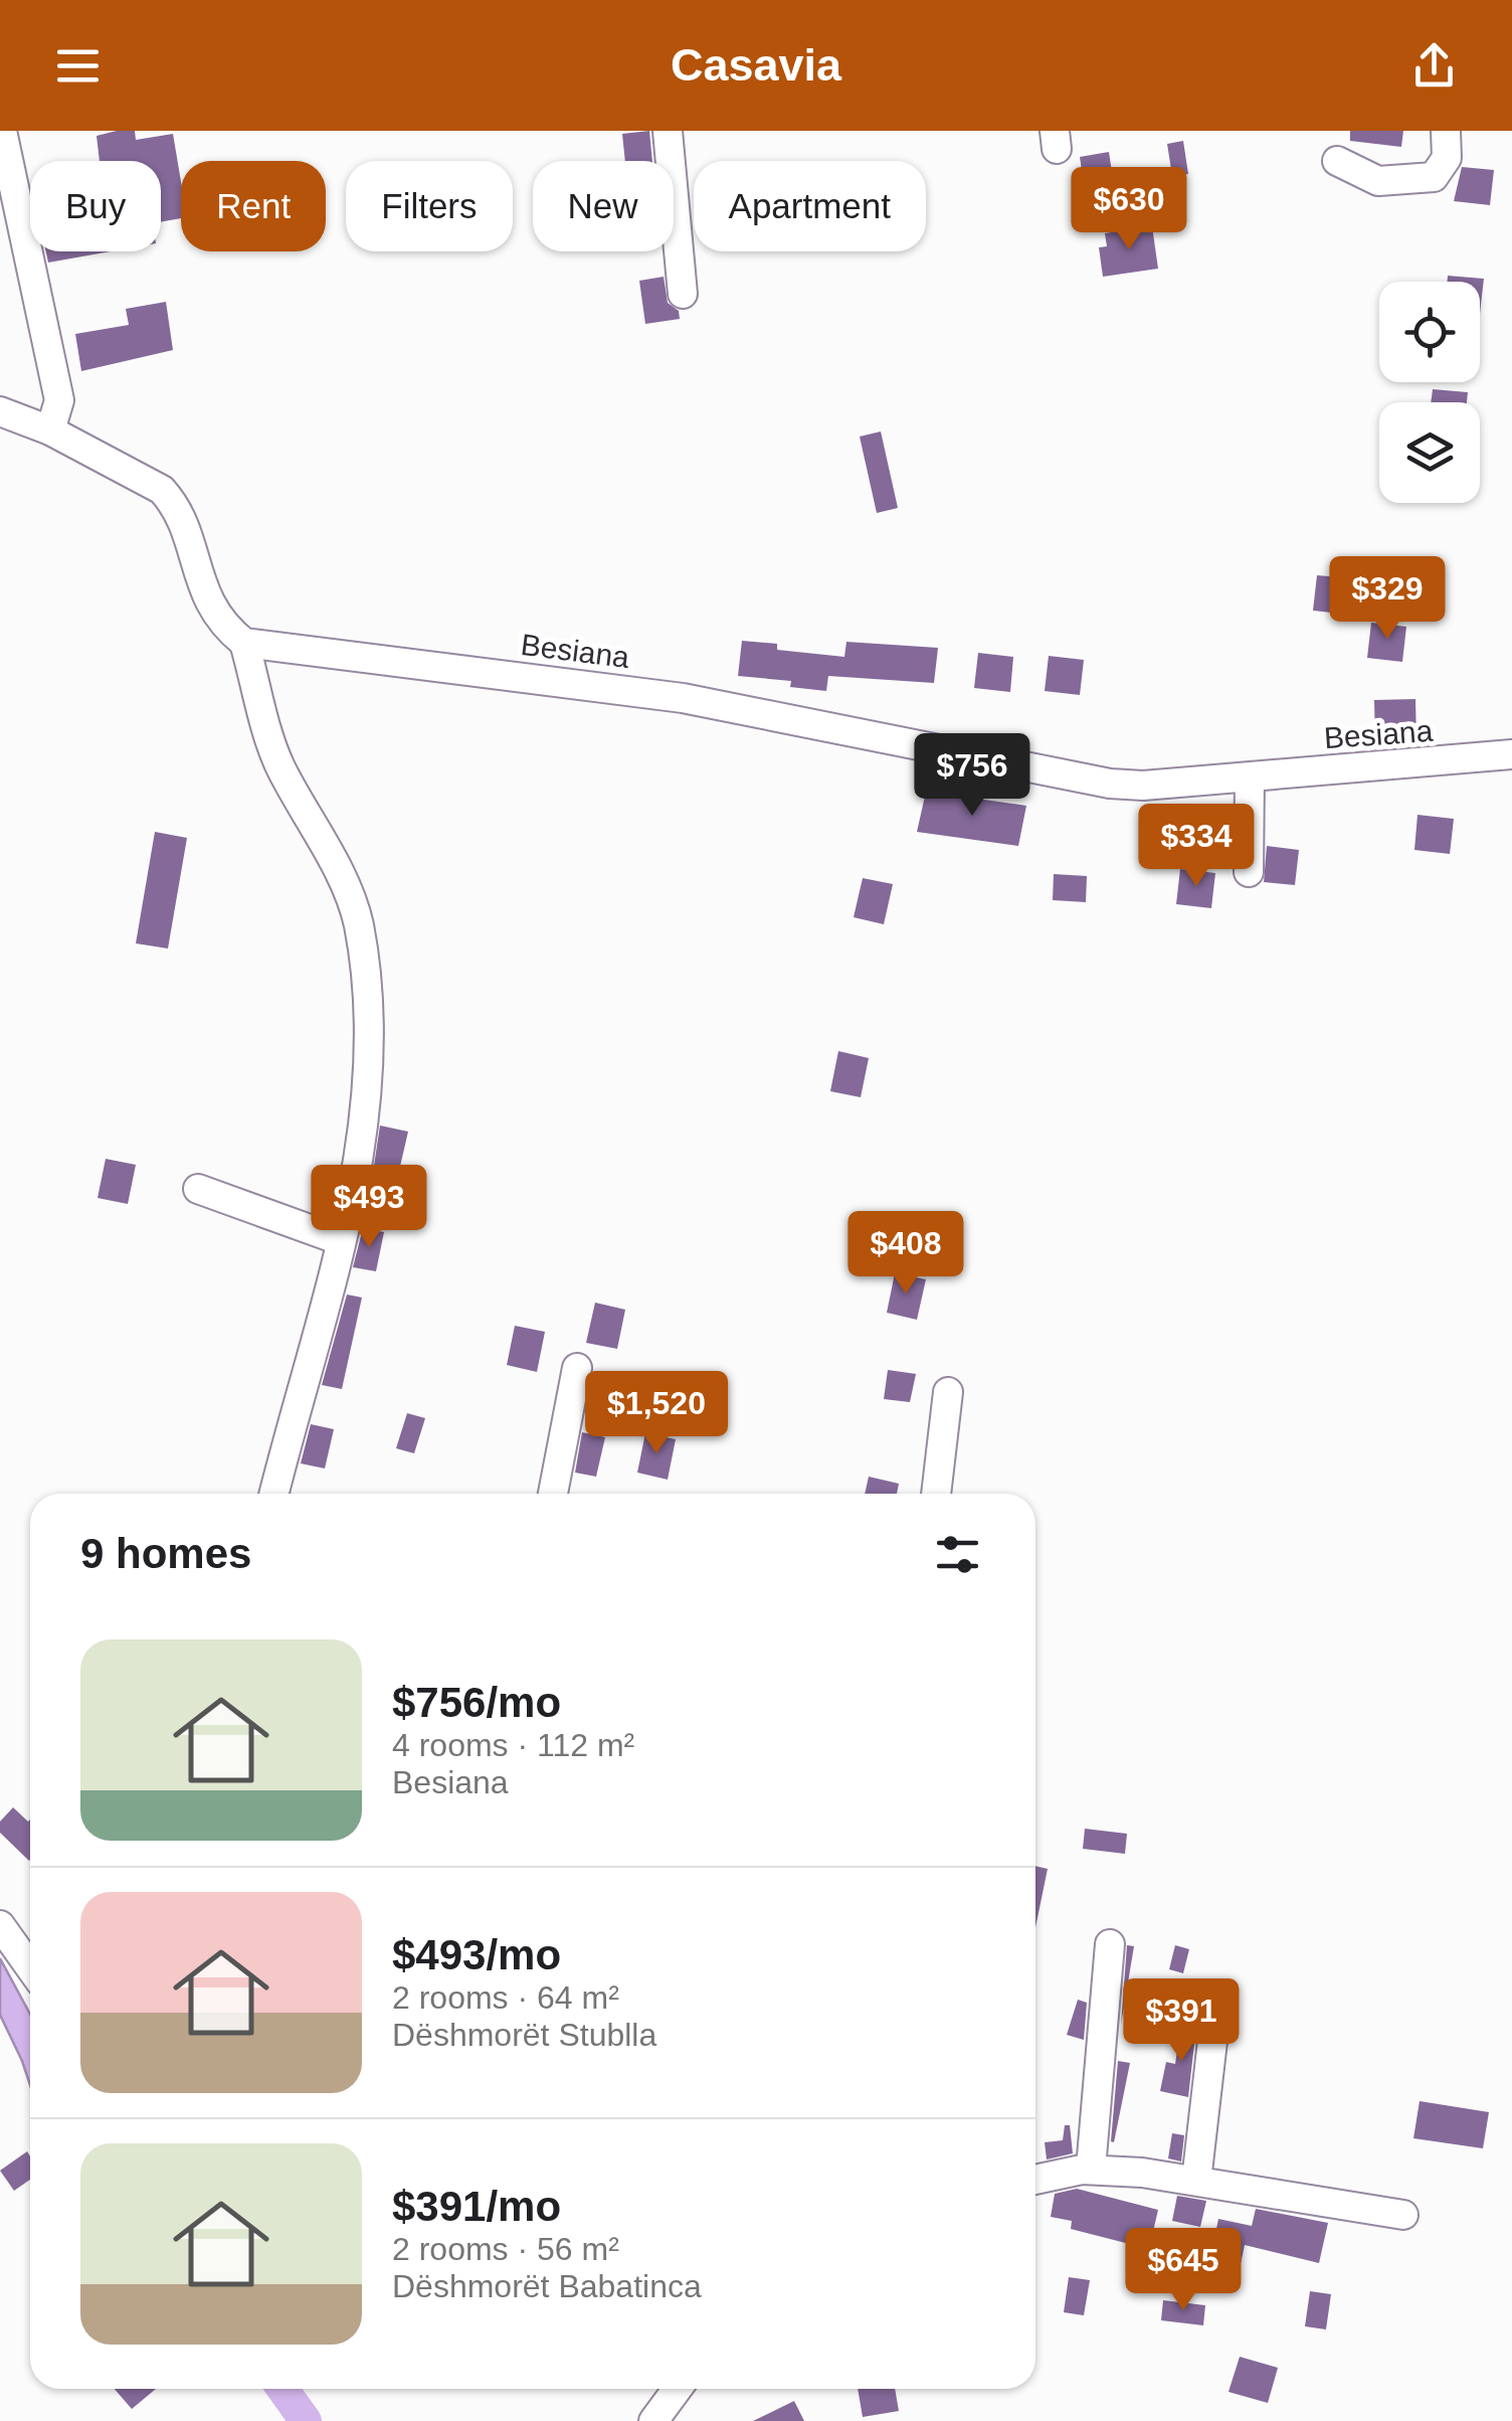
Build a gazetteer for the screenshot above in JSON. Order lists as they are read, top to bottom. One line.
{"streets":{"street":["Besiana"]},"page":{"header":"Casavia","chip":["Buy","Rent","Filters","New","Apartment"],"price":["$630","$329","$756","$334","$493","$408","$1,520","$391","$645"],"heading":"9 homes","list":[{"name":"$756/mo","note":"4 rooms · 112 m² · Besiana"},{"name":"$493/mo","note":"2 rooms · 64 m² · Dëshmorët Stublla"},{"name":"$391/mo","note":"2 rooms · 56 m² · Dëshmorët Babatinca"}]}}
